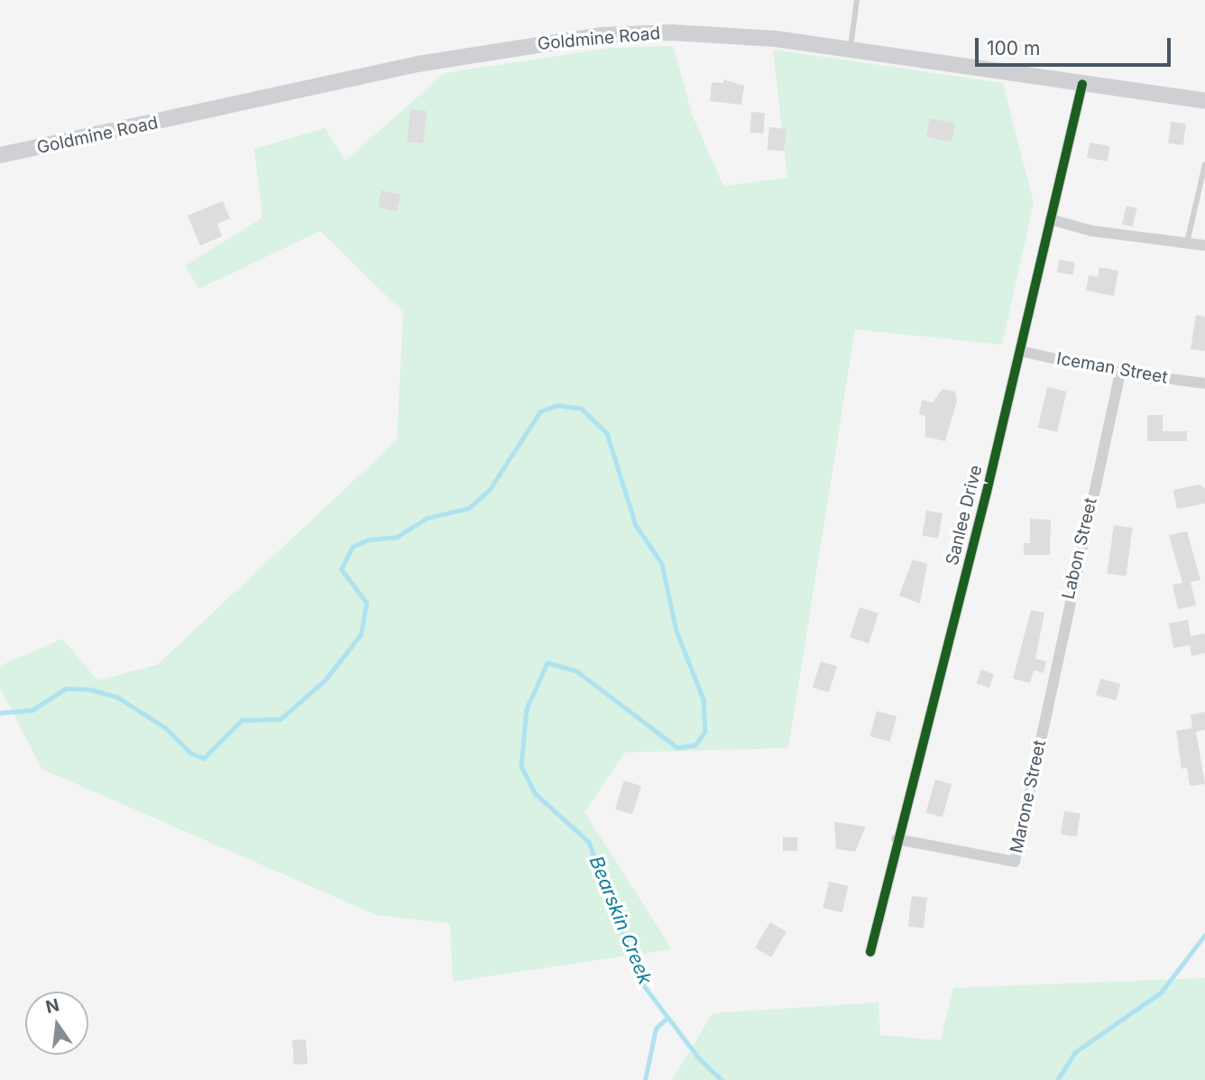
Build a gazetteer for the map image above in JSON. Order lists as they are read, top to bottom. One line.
{"streets":{"main road":["Goldmine Road"],"street":["Iceman Street","Sanlee Drive","Labon Street","Marone Street"]},"crossings":[["Goldmine Road","Sanlee Drive"],["Iceman Street","Sanlee Drive"],["Iceman Street","Labon Street"],["Sanlee Drive","Marone Street"],["Labon Street","Marone Street"]],"water":["Bearskin Creek"],"scale_bar":"100 m","north":"top"}
